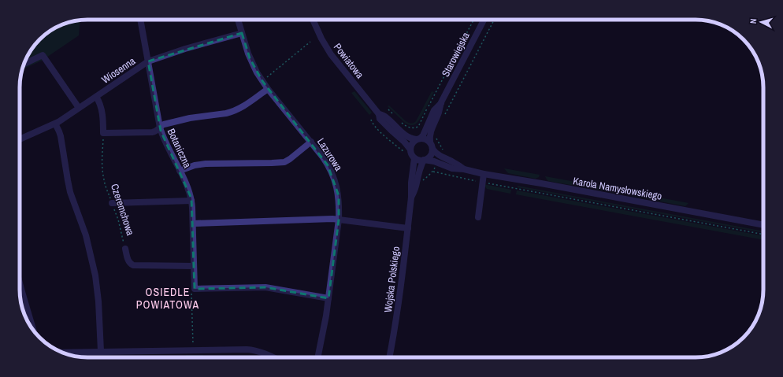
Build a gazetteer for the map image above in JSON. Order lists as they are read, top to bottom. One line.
{"streets":{"street":["Starowiejska","Powiatowa","Wiosenna","Botaniczna","Lazurowa","Karola Namysłowskiego","Czeremchowa","Wojska Polskiego"]},"crossings":[["Starowiejska","Powiatowa"],["Starowiejska","Karola Namysłowskiego"],["Starowiejska","Wojska Polskiego"],["Powiatowa","Karola Namysłowskiego"],["Powiatowa","Wojska Polskiego"],["Wiosenna","Botaniczna"],["Wiosenna","Lazurowa"],["Botaniczna","Czeremchowa"],["Karola Namysłowskiego","Wojska Polskiego"]],"districts":["OSIEDLE POWIATOWA"],"north":"left"}
